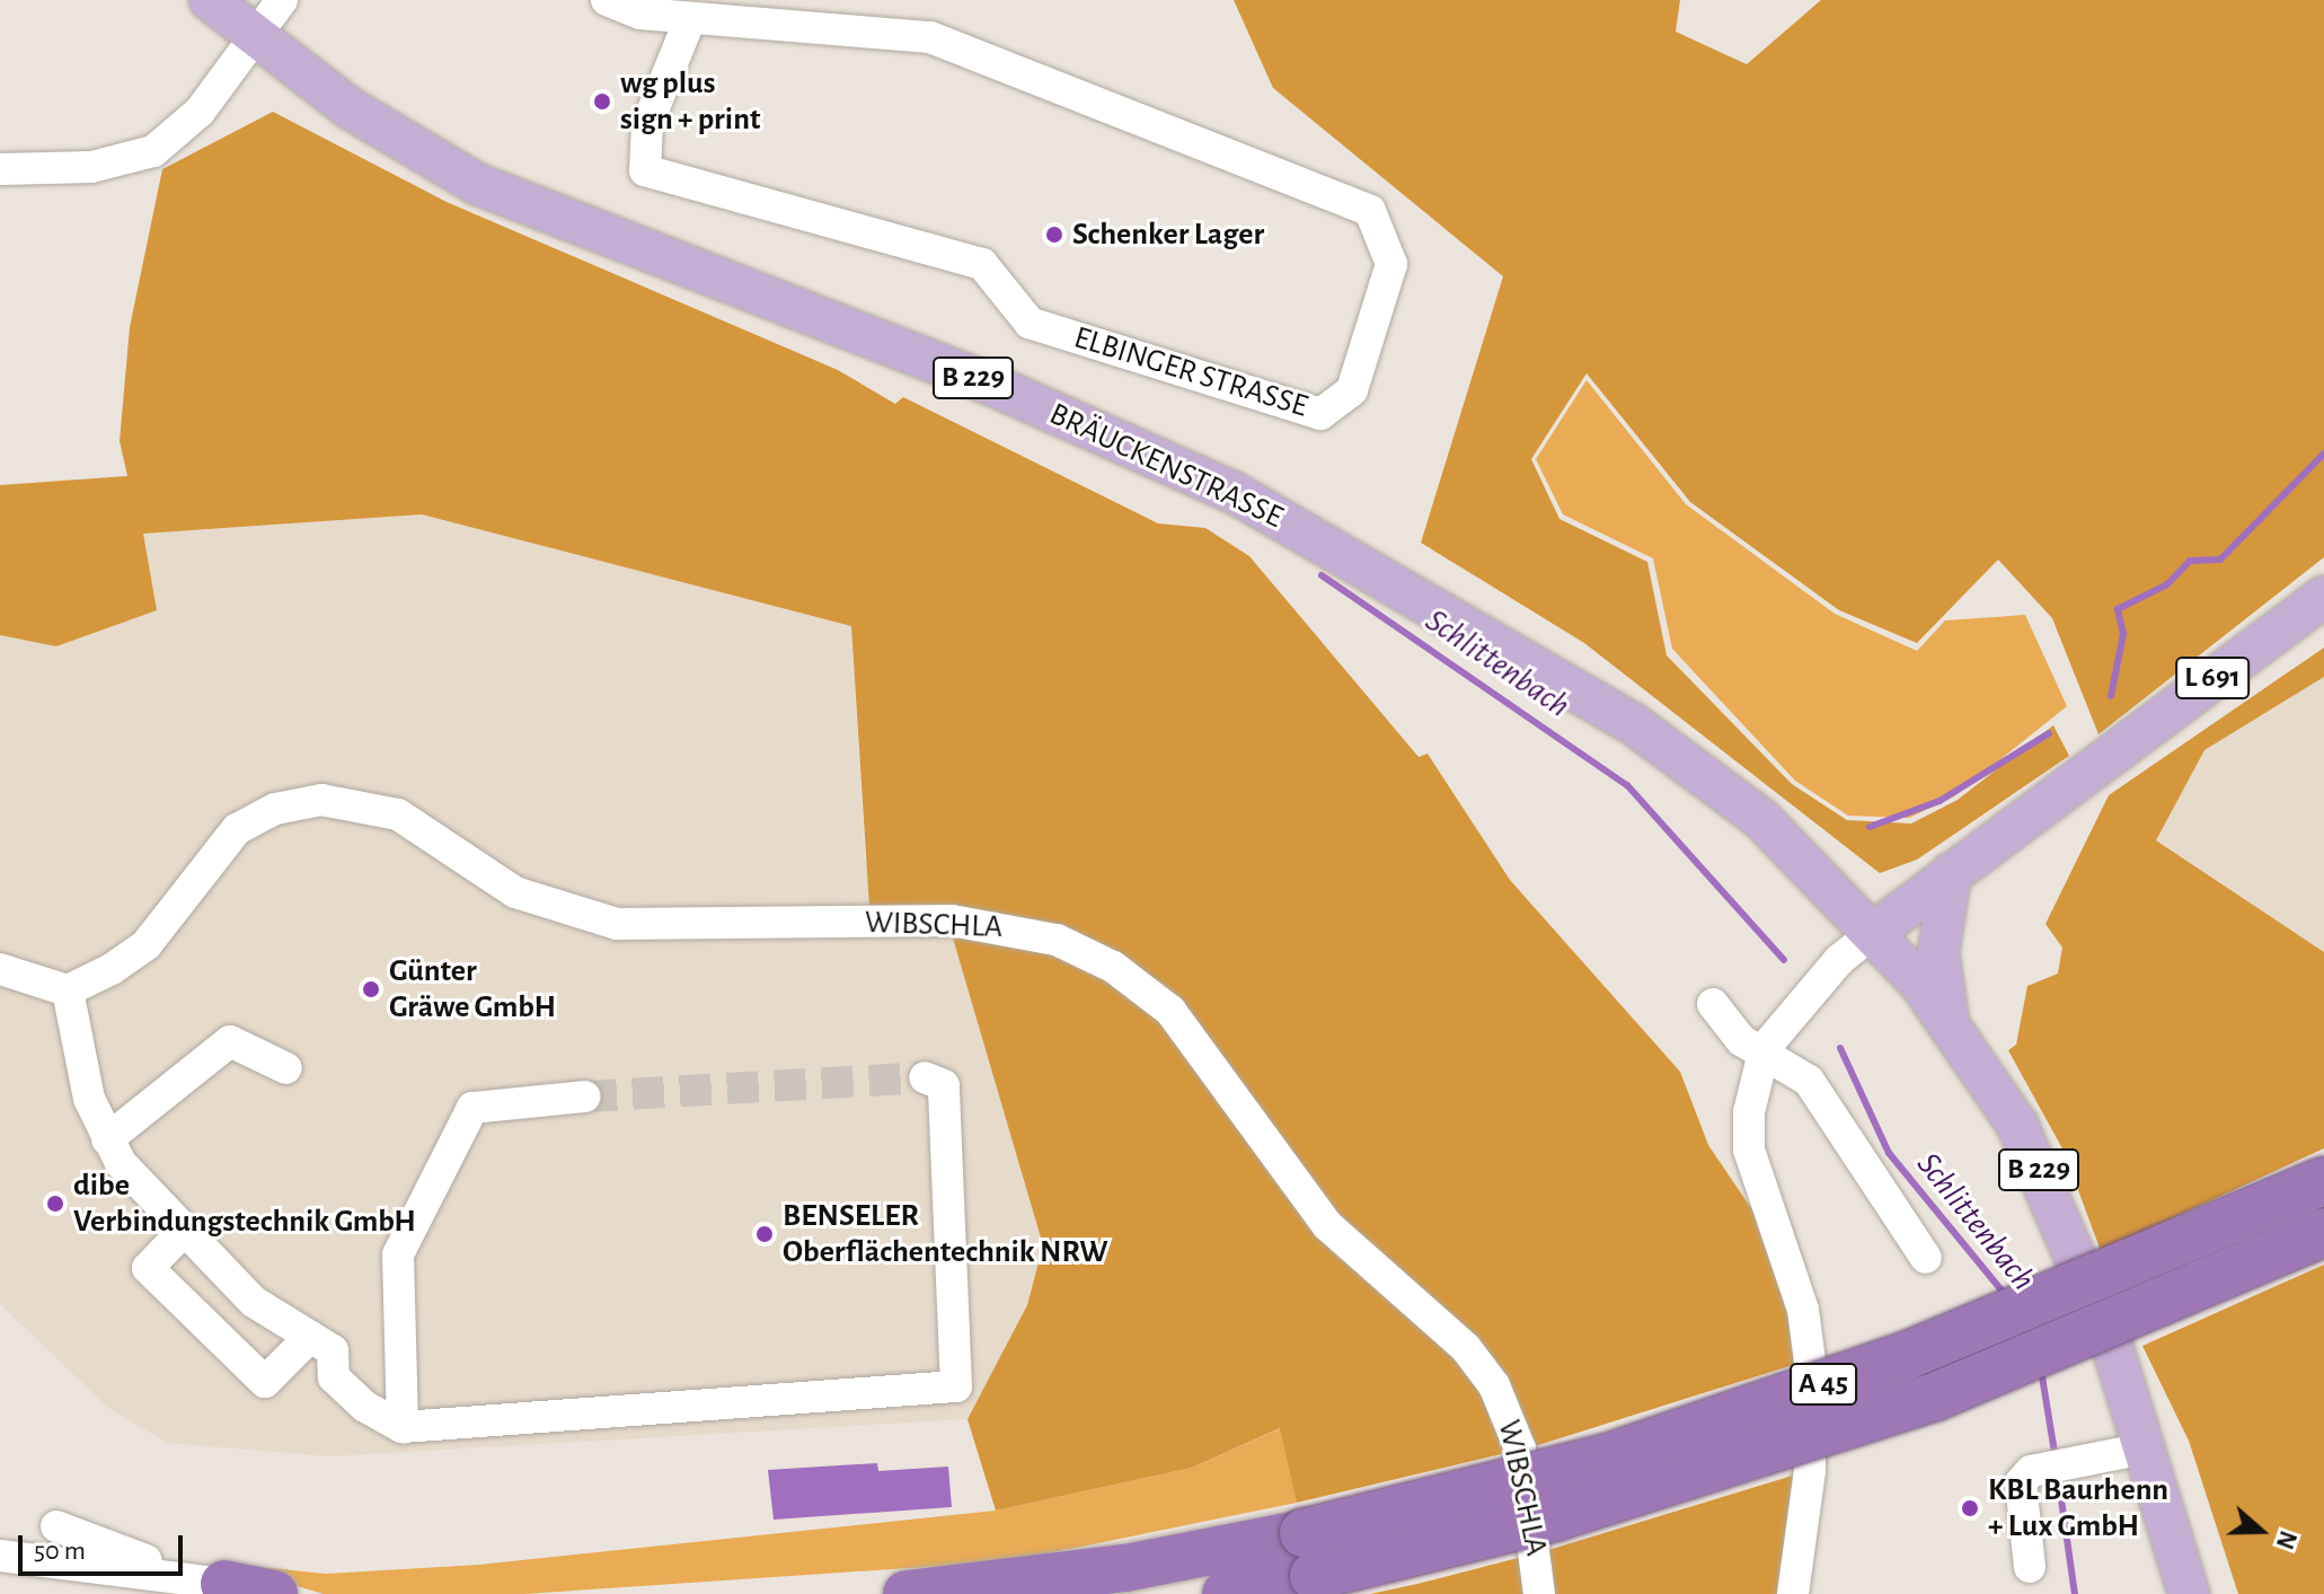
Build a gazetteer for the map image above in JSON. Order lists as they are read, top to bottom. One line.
{"streets":{"highway":["A 45"],"main road":["B 229","BRÄUCKENSTRASSE","L 691"],"street":["ELBINGER STRASSE","WIBSCHLA"]},"crossings":[["B 229","BRÄUCKENSTRASSE"],["B 229","L 691"],["BRÄUCKENSTRASSE","L 691"]],"water":["Schlittenbach"],"places":["wg plus sign + print","Schenker Lager","Günter Gräwe GmbH","dibe Verbindungstechnik GmbH","BENSELER Oberflächentechnik NRW","KBL Baurhenn + Lux GmbH"],"scale_bar":"50 m","north":"right"}
